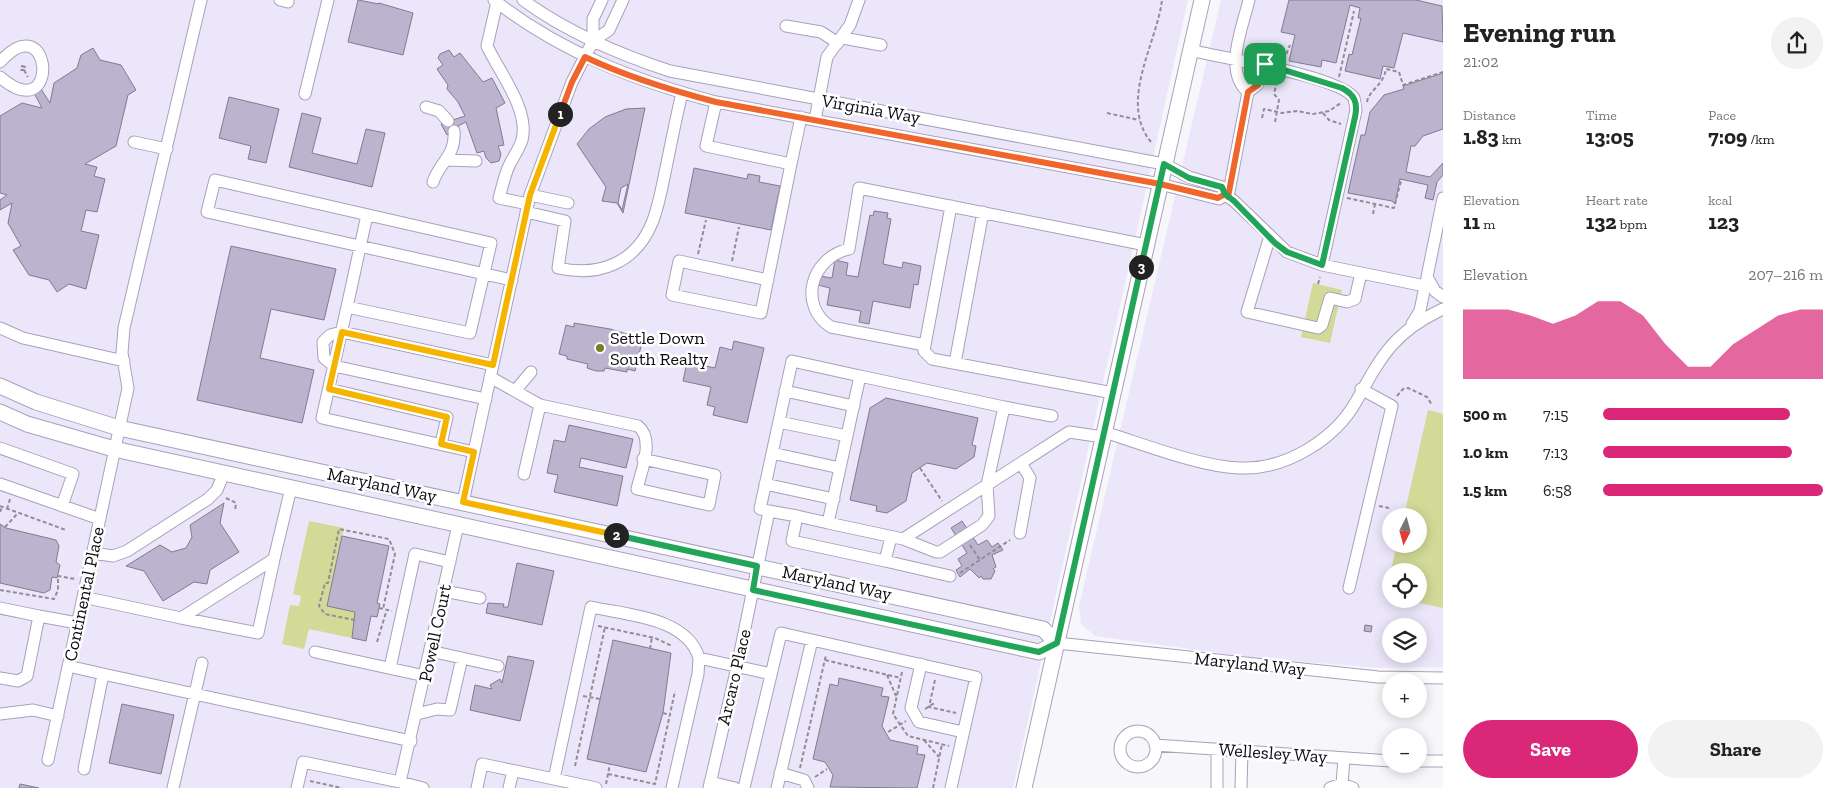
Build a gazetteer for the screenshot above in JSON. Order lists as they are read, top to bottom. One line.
{"streets":{"main road":["Maryland Way"],"street":["Virginia Way","Continental Place","Powell Court","Arcaro Place","Wellesley Way"]},"crossings":[["Maryland Way","Continental Place"],["Maryland Way","Powell Court"],["Maryland Way","Arcaro Place"]],"places":["Settle Down South Realty"],"north":"bottom","page":{"heading":["Evening run","21:02"],"stats":[["Distance","1.83 km"],["Time","13:05"],["Pace","7:09 /km"],["Elevation","11 m"],["Heart rate","132 bpm"],["kcal","123"]],"pins":["1","3","2"],"chart":["Elevation","207–216 m"],"list":[{"name":"500 m","note":"7:15"},{"name":"1.0 km","note":"7:13"},{"name":"1.5 km","note":"6:58"}],"map_buttons":["+","−"],"buttons":["Save","Share"]}}
